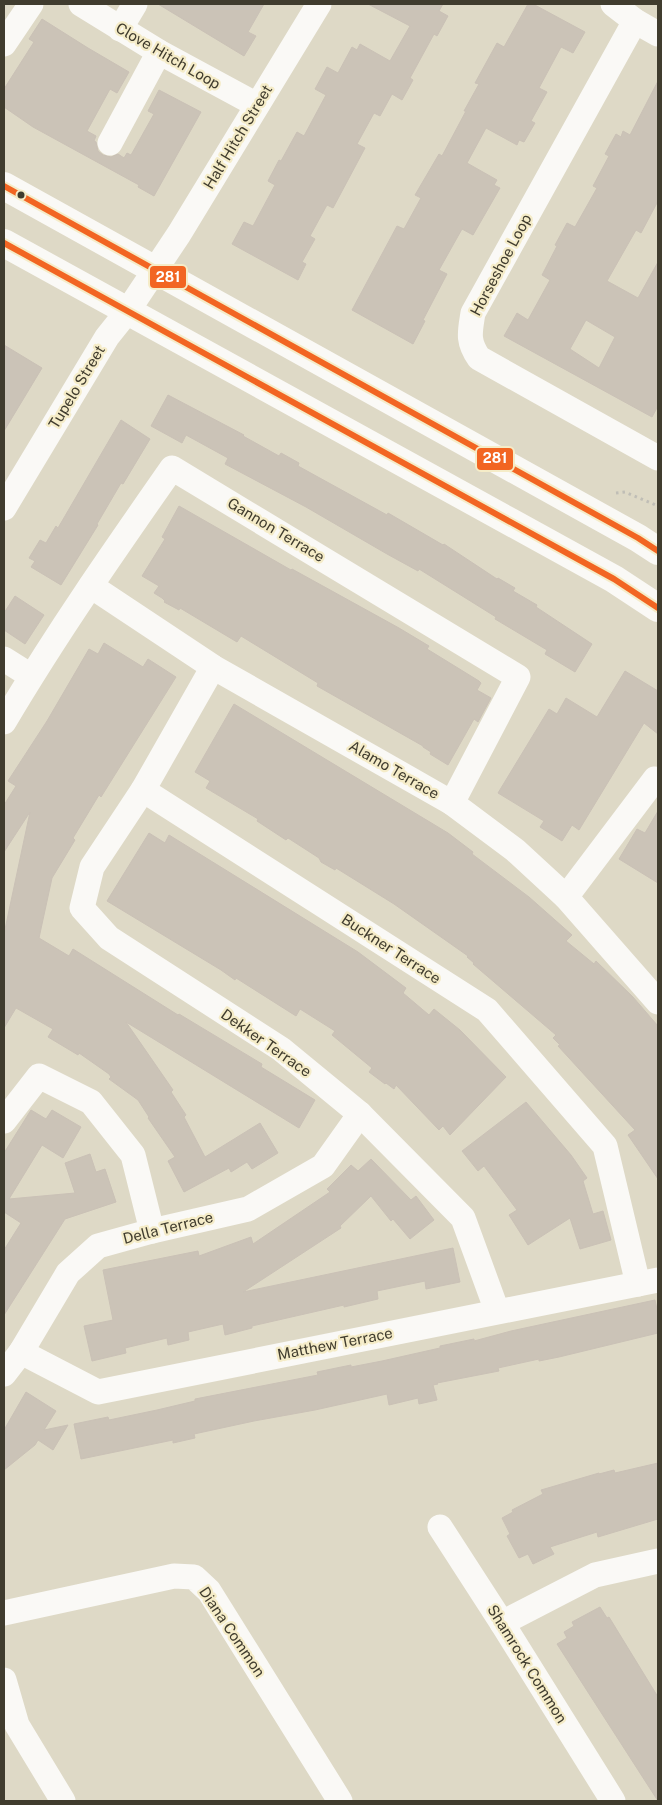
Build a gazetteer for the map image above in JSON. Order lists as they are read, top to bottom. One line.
{"streets":{"street":["Clove Hitch Loop","Half Hitch Street","Horseshoe Loop","Tupelo Street","Gannon Terrace","Alamo Terrace","Buckner Terrace","Dekker Terrace","Della Terrace","Matthew Terrace","Diana Common","Shamrock Common"]},"crossings":[["Clove Hitch Loop","Half Hitch Street"],["Half Hitch Street","Tupelo Street"],["Gannon Terrace","Alamo Terrace"],["Buckner Terrace","Dekker Terrace"],["Buckner Terrace","Matthew Terrace"],["Dekker Terrace","Della Terrace"],["Dekker Terrace","Matthew Terrace"],["Della Terrace","Matthew Terrace"]],"lines":["transit line 281"]}
